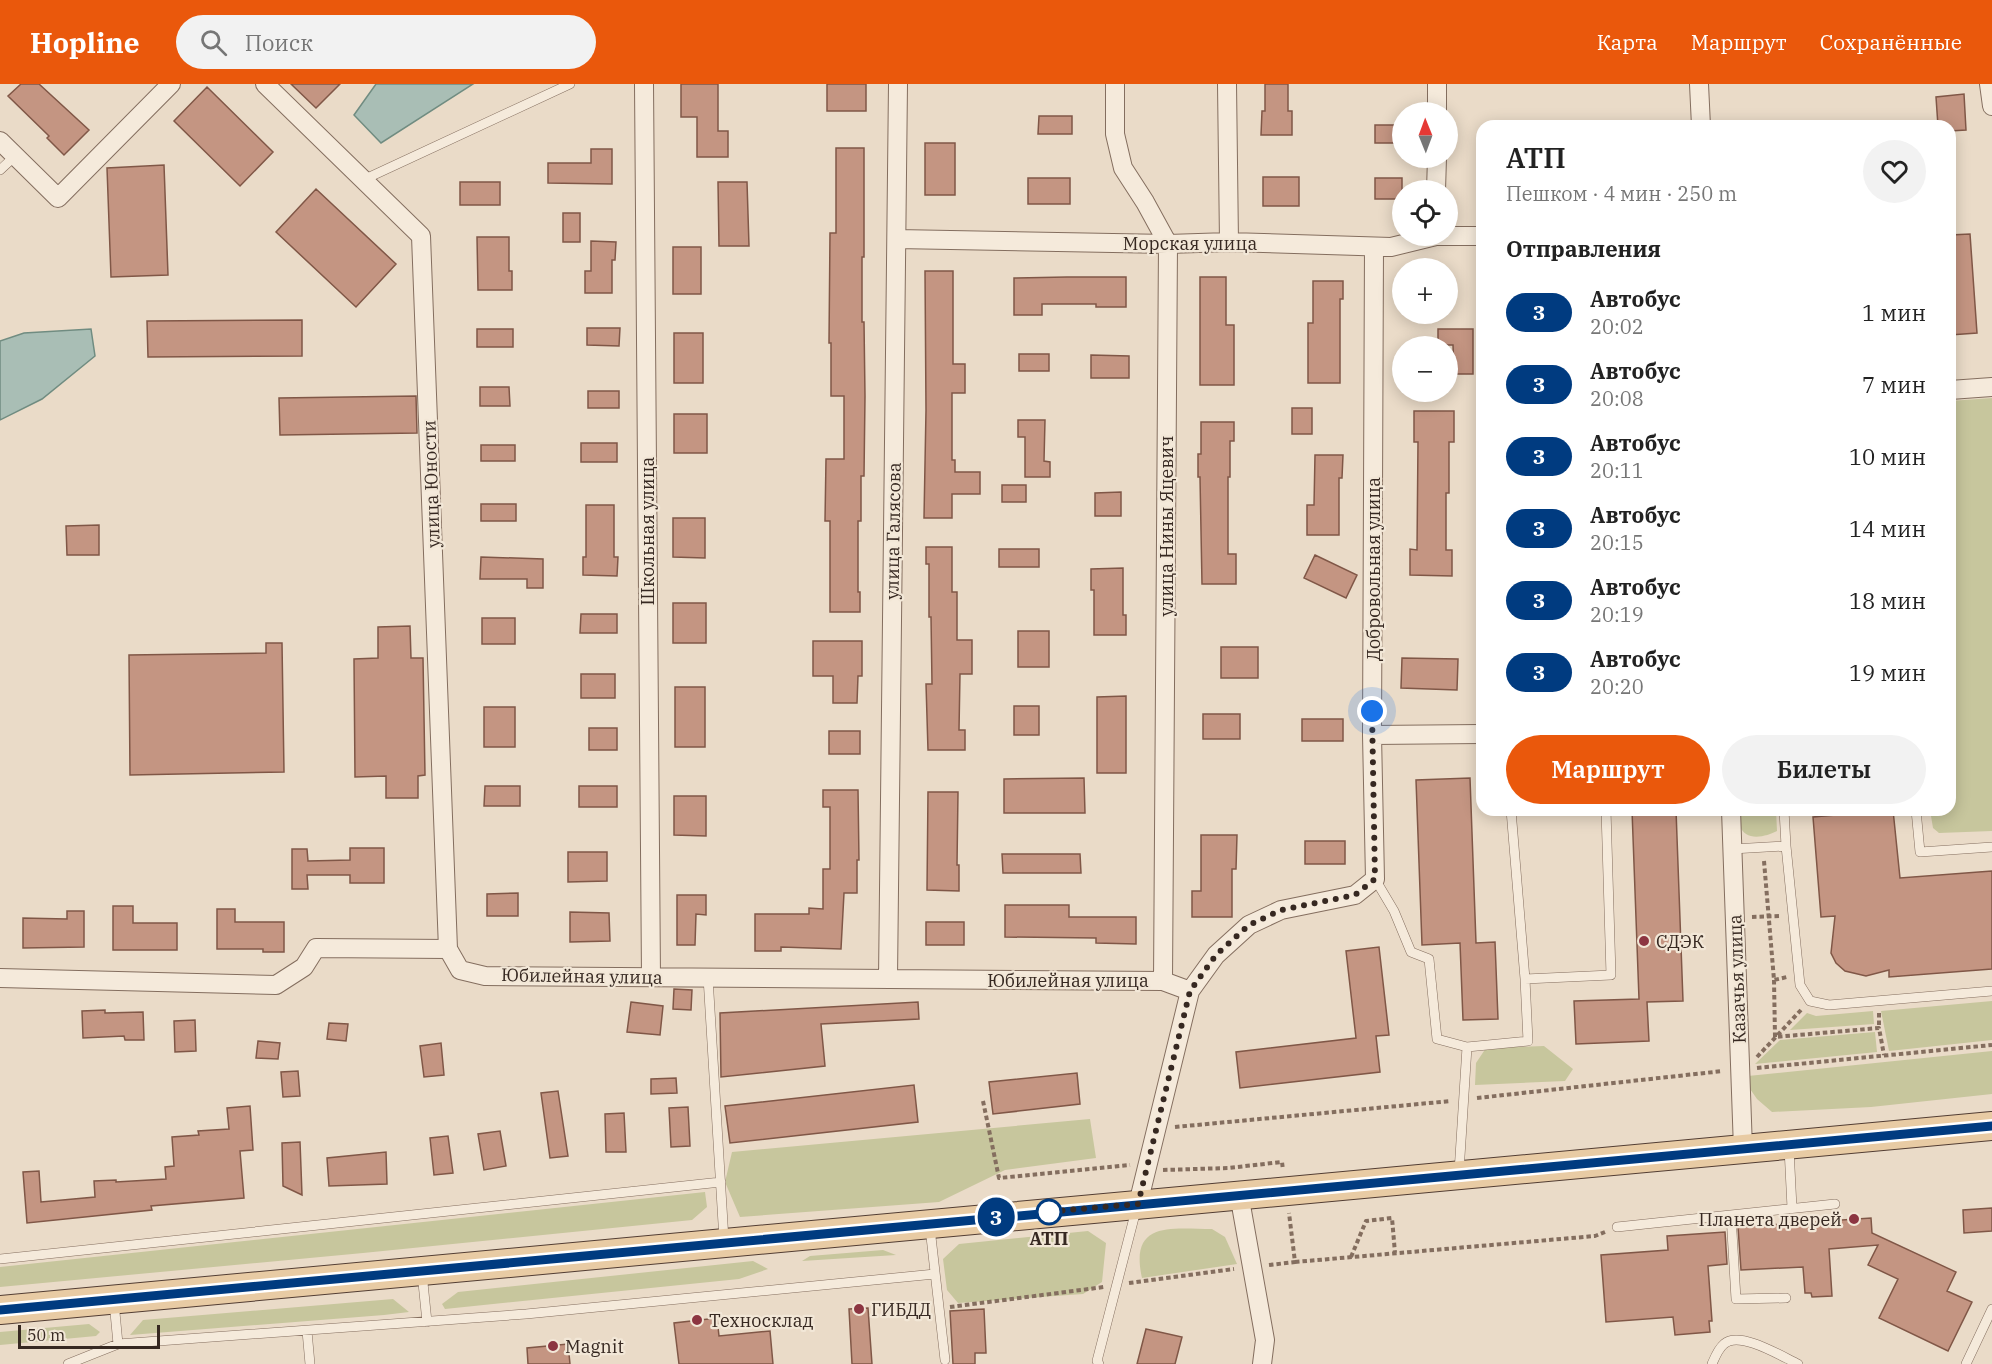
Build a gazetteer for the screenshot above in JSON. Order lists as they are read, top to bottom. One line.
{"streets":{"street":["Морская улица","улица Юности","улица Нины Яцевич","Школьная улица","улица Галясова","Добровольная улица","Юбилейная улица","Казачья улица"]},"crossings":[["Морская улица","улица Нины Яцевич"],["Морская улица","улица Галясова"],["Морская улица","Добровольная улица"],["улица Юности","Юбилейная улица"],["улица Нины Яцевич","Юбилейная улица"],["Школьная улица","Юбилейная улица"],["улица Галясова","Юбилейная улица"]],"places":["СДЭК","АТП","Планета дверей","ГИБДД","Техносклад","Magnit"],"lines":["bus line 3"],"scale_bar":"50 m","north":"top","page":{"header":"Hopline","search":"Поиск","nav":["Карта","Маршрут","Сохранённые"],"on_map":"3","map_buttons":["+","−"],"heading":[["АТП","Пешком · 4 мин · 250 m"],"Отправления"],"list":[{"mark":"3","name":"Автобус","note":"20:02","value":"1 мин"},{"mark":"3","name":"Автобус","note":"20:08","value":"7 мин"},{"mark":"3","name":"Автобус","note":"20:11","value":"10 мин"},{"mark":"3","name":"Автобус","note":"20:15","value":"14 мин"},{"mark":"3","name":"Автобус","note":"20:19","value":"18 мин"},{"mark":"3","name":"Автобус","note":"20:20","value":"19 мин"}],"buttons":["Маршрут","Билеты"],"scale":"50 m"}}
